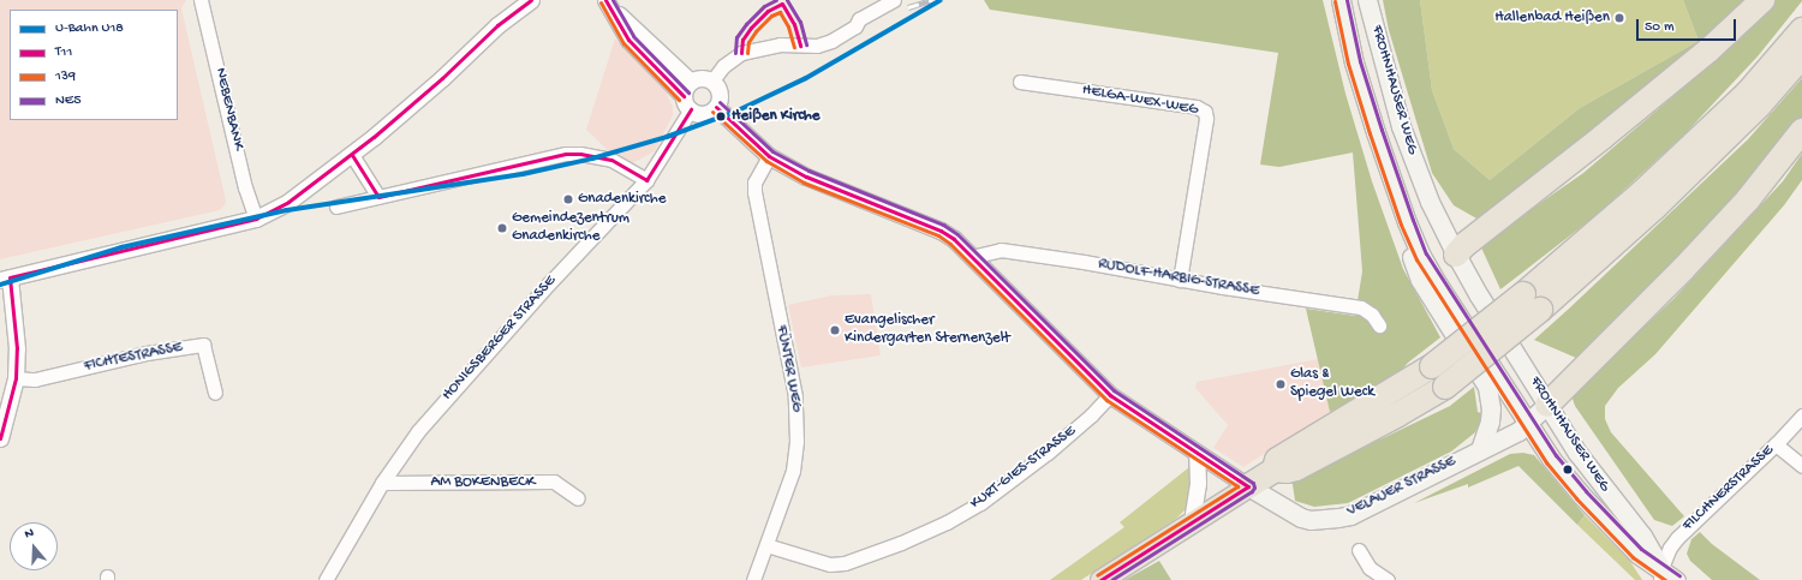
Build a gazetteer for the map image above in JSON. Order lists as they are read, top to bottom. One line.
{"streets":{"main road":["FROHNHAUSER WEG","VELAUER STRASSE"],"street":["HELGA-WEX-WEG","NEBENBANK","RUDOLF-HARBIG-STRASSE","HONIGSBERGER STRASSE","FICHTESTRASSE","FÜNTER WEG","KURT-GIES-STRASSE","AM BOKENBECK","FILCHNERSTRASSE"]},"crossings":[["FROHNHAUSER WEG","VELAUER STRASSE"],["FROHNHAUSER WEG","FILCHNERSTRASSE"],["HELGA-WEX-WEG","RUDOLF-HARBIG-STRASSE"],["HONIGSBERGER STRASSE","AM BOKENBECK"],["FÜNTER WEG","KURT-GIES-STRASSE"]],"places":["Hallenbad Heißen","Heißen Kirche","Gnadenkirche","Gemeindezentrum Gnadenkirche","Evangelischer Kindergarten Sternenzelt","Glas & Spiegel Weck"],"lines":["metro line U18","transit line T11","transit line NE5","transit line 139"],"legend":["U-Bahn U18","T11","139","NE5"],"scale_bar":"50 m","north":"top"}
